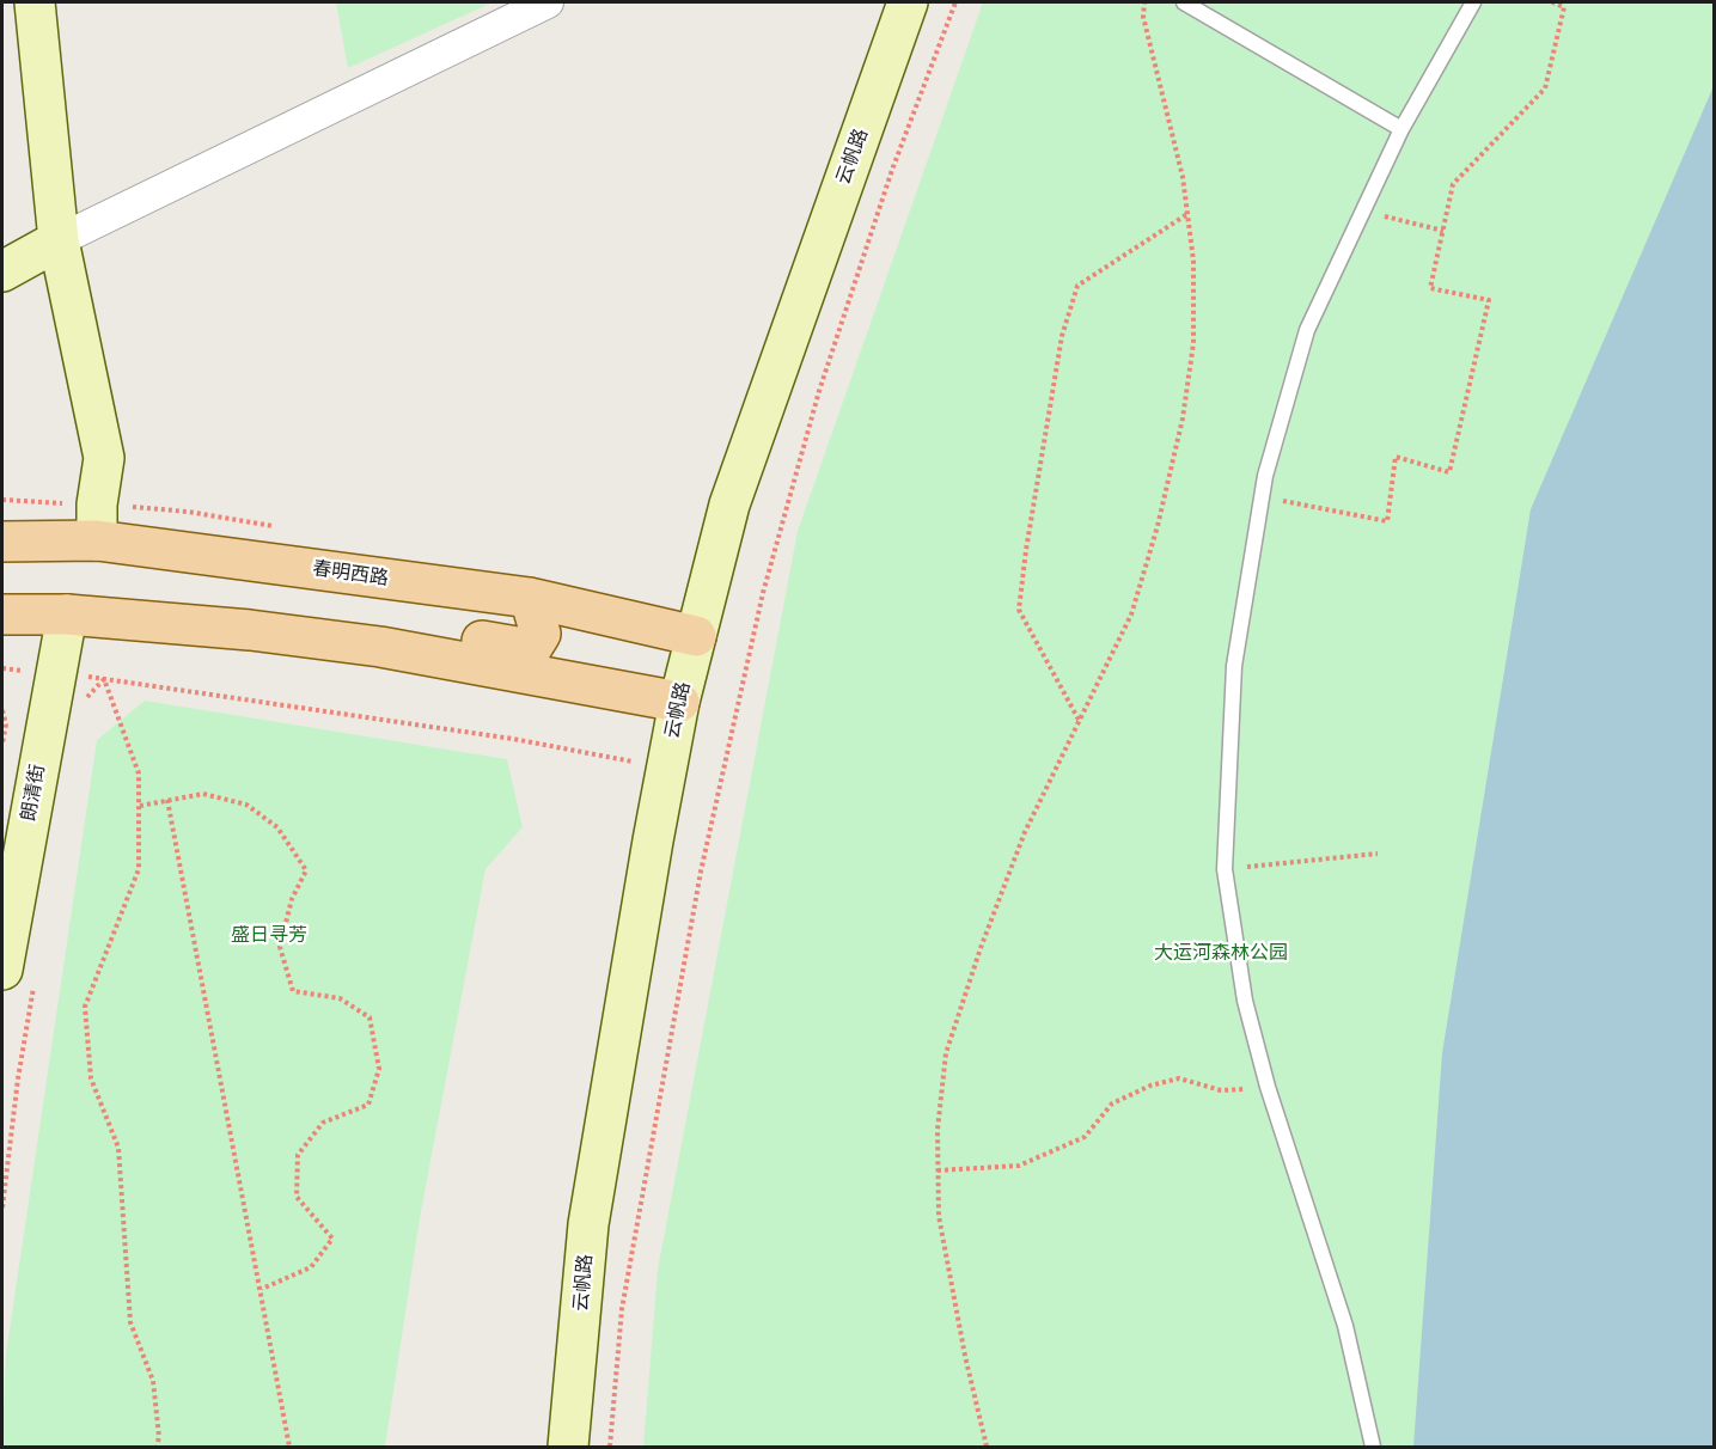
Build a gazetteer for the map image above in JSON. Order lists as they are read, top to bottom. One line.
{"streets":{"main road":["春明西路"],"street":["云帆路","朗清街"]},"crossings":[["云帆路","春明西路"]],"parks":["盛日寻芳","大运河森林公园"]}
